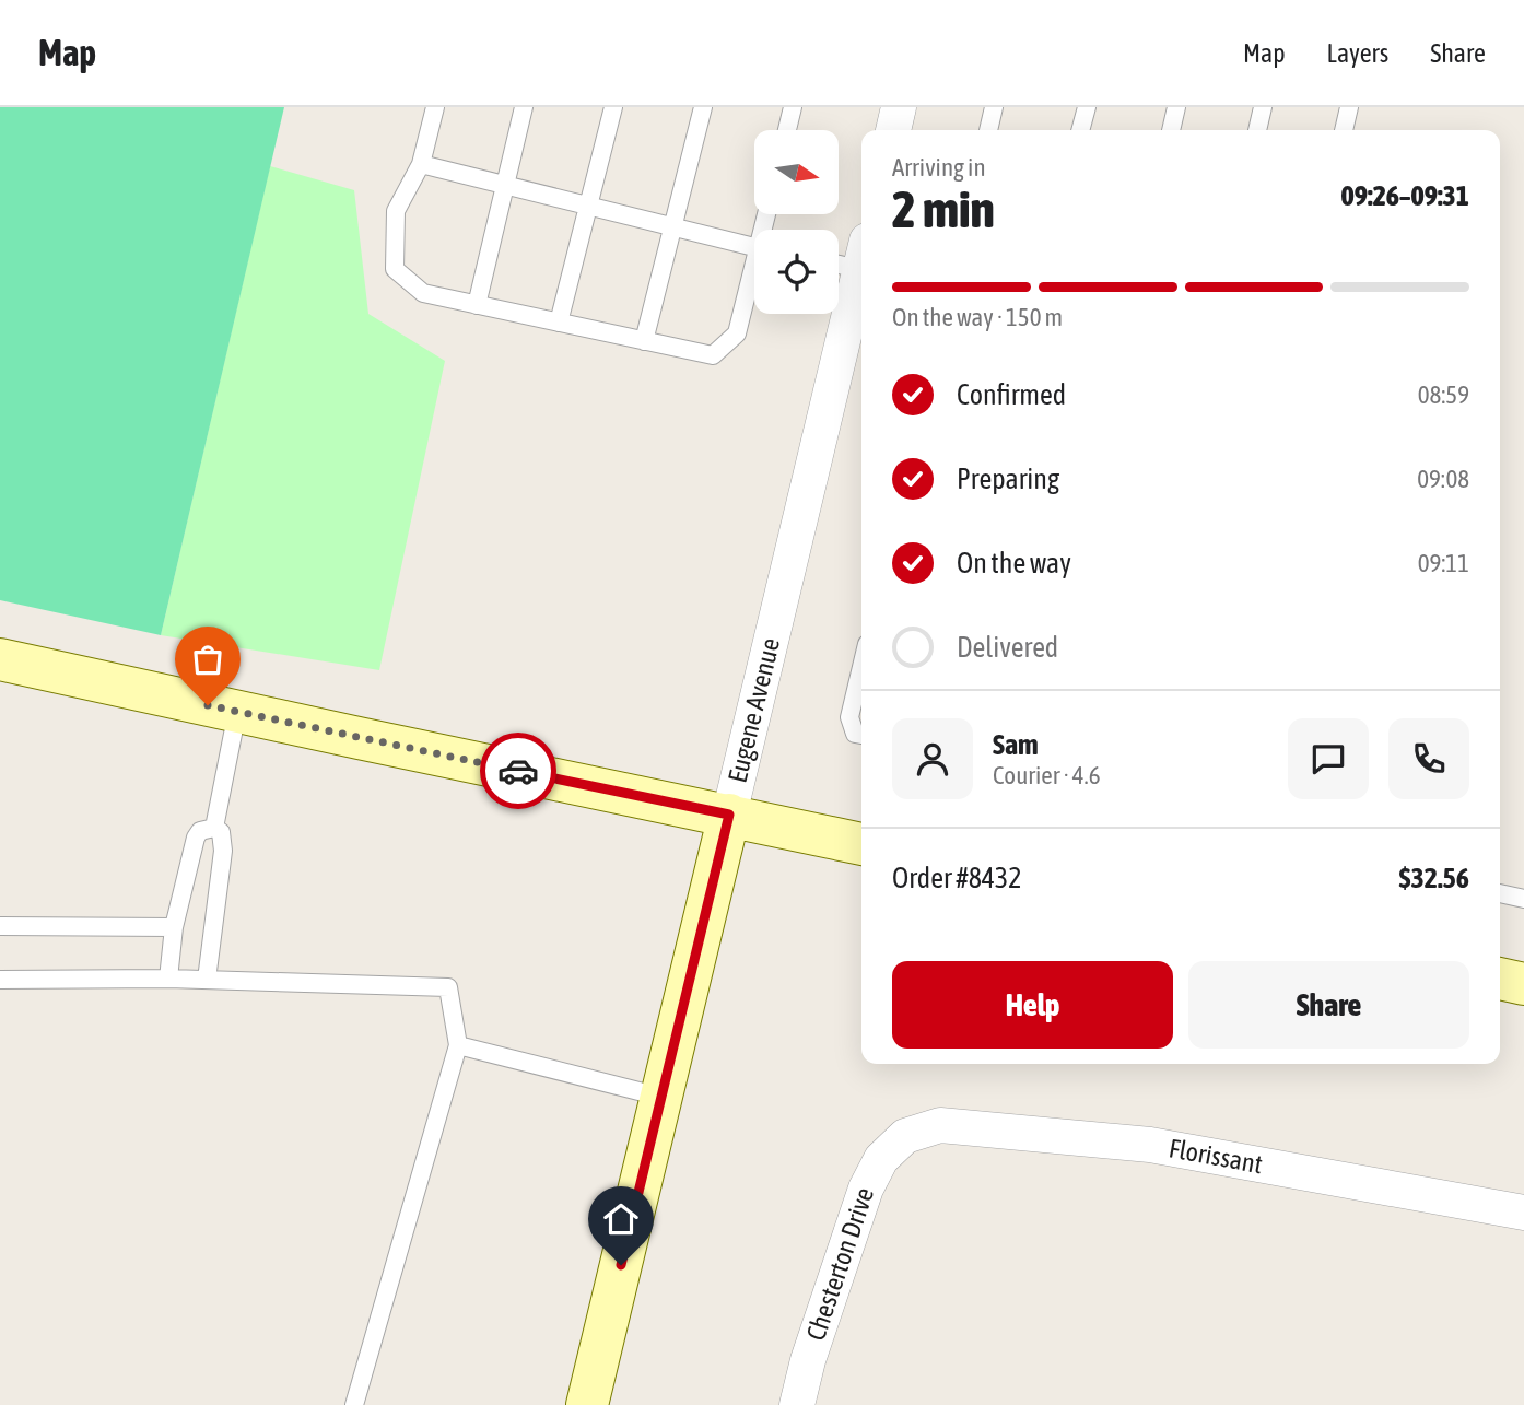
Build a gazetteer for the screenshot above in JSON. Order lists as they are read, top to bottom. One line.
{"streets":{"main road":["Eugene Avenue"],"street":["Florissant","Chesterton Drive"]},"crossings":[["Florissant","Chesterton Drive"]],"north":"right","page":{"header":"Map","nav":["Map","Layers","Share"],"heading":["2 min","Arriving in","09:26–09:31"],"panel":["Sam","Courier · 4.6","Order #8432","$32.56"],"bar":"On the way · 150 m","list":[["Confirmed","08:59"],["Preparing","09:08"],["On the way","09:11"],"Delivered"],"buttons":["Help","Share"]}}
